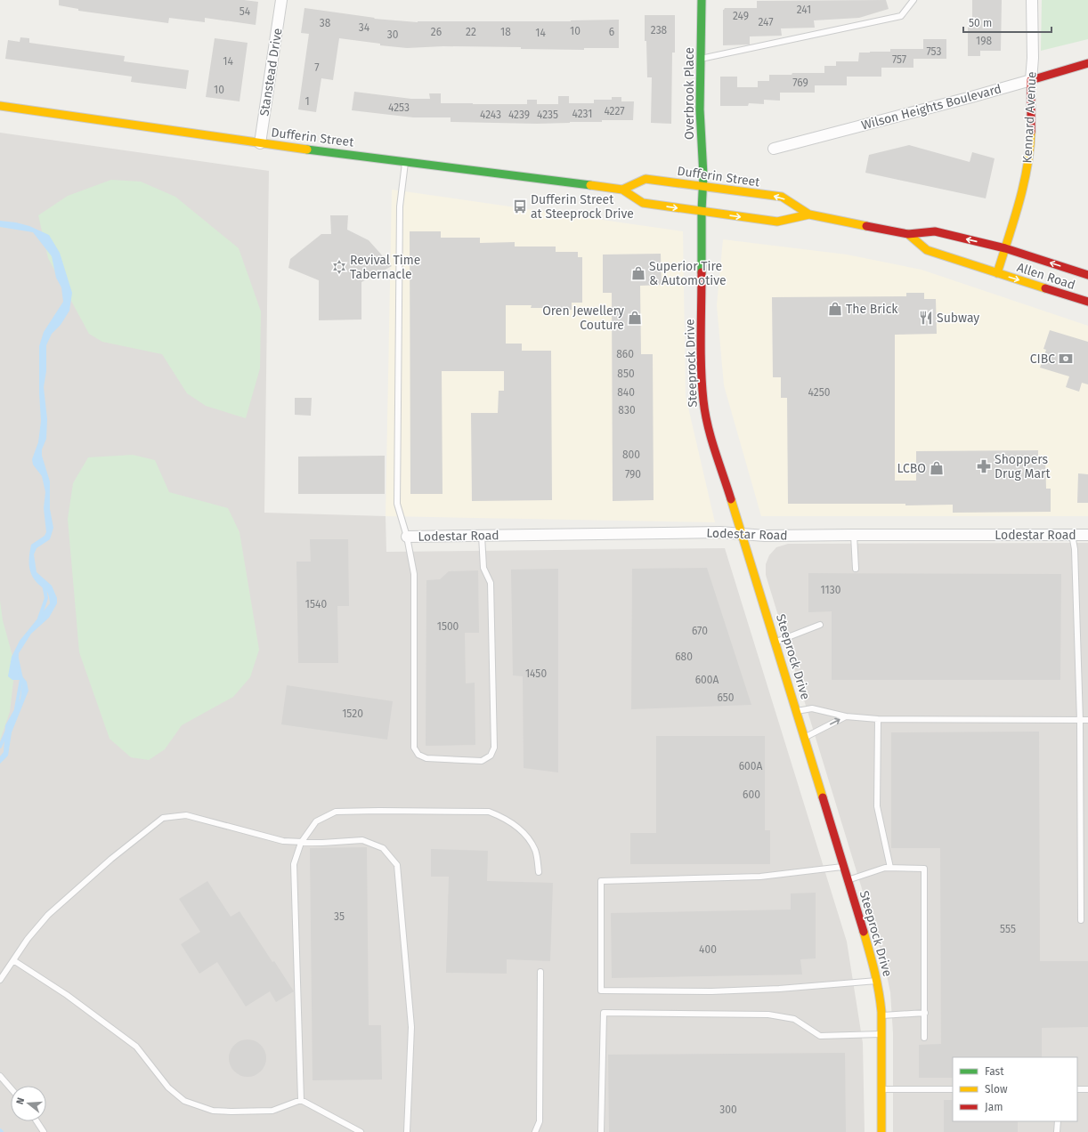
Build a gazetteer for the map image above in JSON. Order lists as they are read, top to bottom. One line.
{"streets":{"main road":["Overbrook Place","Wilson Heights Boulevard","Kennard Avenue","Dufferin Street","Allen Road","Steeprock Drive"],"street":["Stanstead Drive","Lodestar Road"]},"crossings":[["Stanstead Drive","Dufferin Street"],["Overbrook Place","Dufferin Street"],["Overbrook Place","Steeprock Drive"],["Wilson Heights Boulevard","Kennard Avenue"],["Kennard Avenue","Dufferin Street"],["Kennard Avenue","Allen Road"],["Dufferin Street","Allen Road"],["Dufferin Street","Steeprock Drive"],["Steeprock Drive","Lodestar Road"]],"places":{"bus stop":["Dufferin Street at Steeprock Drive"],"synagogue":["Revival Time Tabernacle"],"shop":["Superior Tire & Automotive","The Brick","Oren Jewellery Couture","LCBO"],"restaurant":["Subway"],"bank":["CIBC"],"pharmacy":["Shoppers Drug Mart"]},"house_numbers":["241","54","249","247","38","34","238","10","26","22","18","6","14","30","198","753","757","14","7","769","10","1","4253","4227","4231","4243","4239","4235","860","850","840","4250","830","800","790","1130","1540","1500","670","680","1450","600A","650","1520","600A","600","35","555","400","300"],"legend":["Fast","Slow","Jam"],"scale_bar":"50 m","north":"left"}
